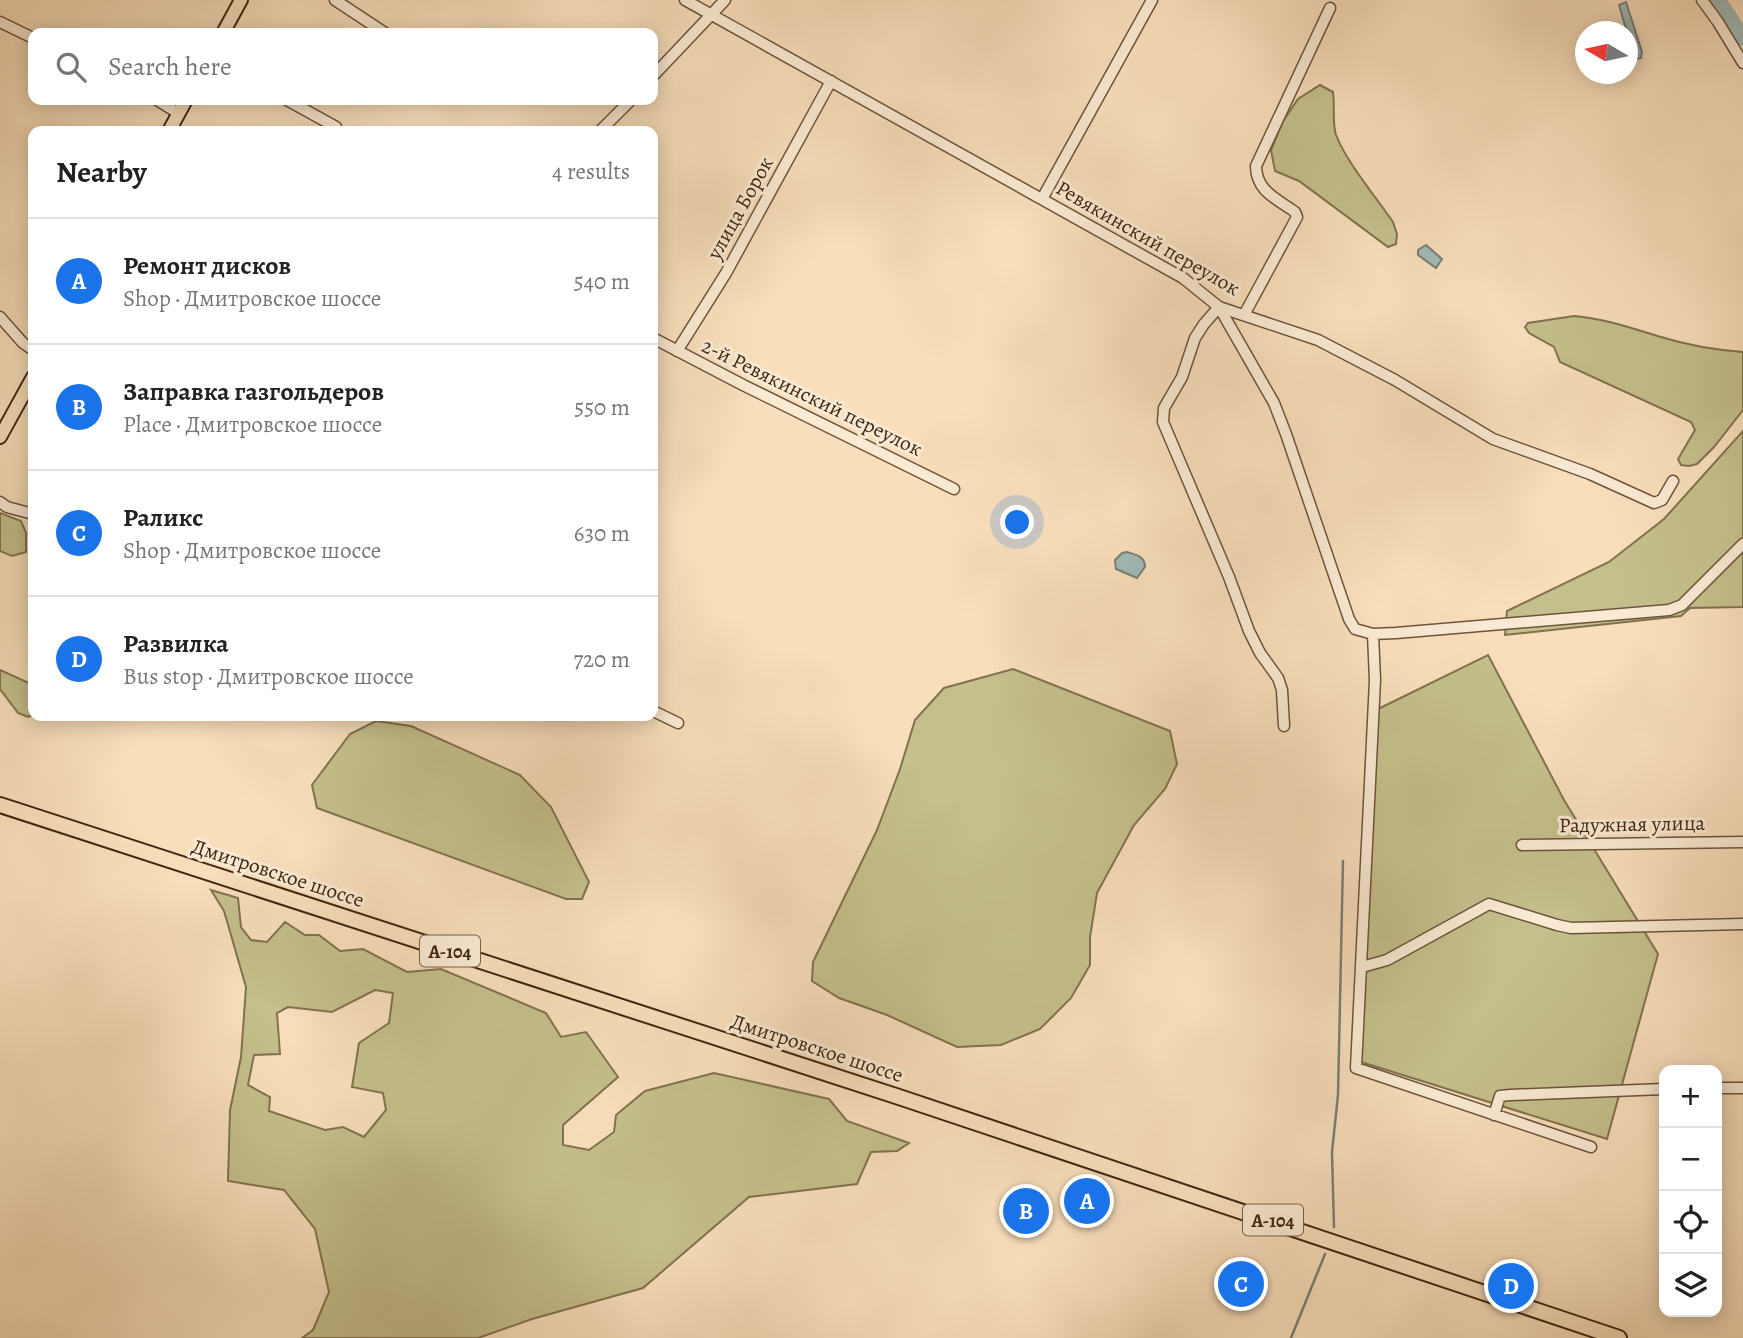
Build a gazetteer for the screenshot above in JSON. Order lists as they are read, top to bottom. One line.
{"streets":{"highway":["Дмитровское шоссе","А-104"],"street":["улица Борок","Ревякинский переулок","2-й Ревякинский переулок","Радужная улица"]},"crossings":[["улица Борок","Ревякинский переулок"],["улица Борок","2-й Ревякинский переулок"]],"north":"left","page":{"search":"Search here","heading":["Nearby","4 results"],"list":[{"mark":"A","name":"Ремонт дисков","note":"Shop · Дмитровское шоссе","value":"540 m"},{"mark":"B","name":"Заправка газгольдеров","note":"Place · Дмитровское шоссе","value":"550 m"},{"mark":"C","name":"Раликс","note":"Shop · Дмитровское шоссе","value":"630 m"},{"mark":"D","name":"Развилка","note":"Bus stop · Дмитровское шоссе","value":"720 m"}],"map_buttons":["+","−"],"pins":["A","B","C","D"]}}
